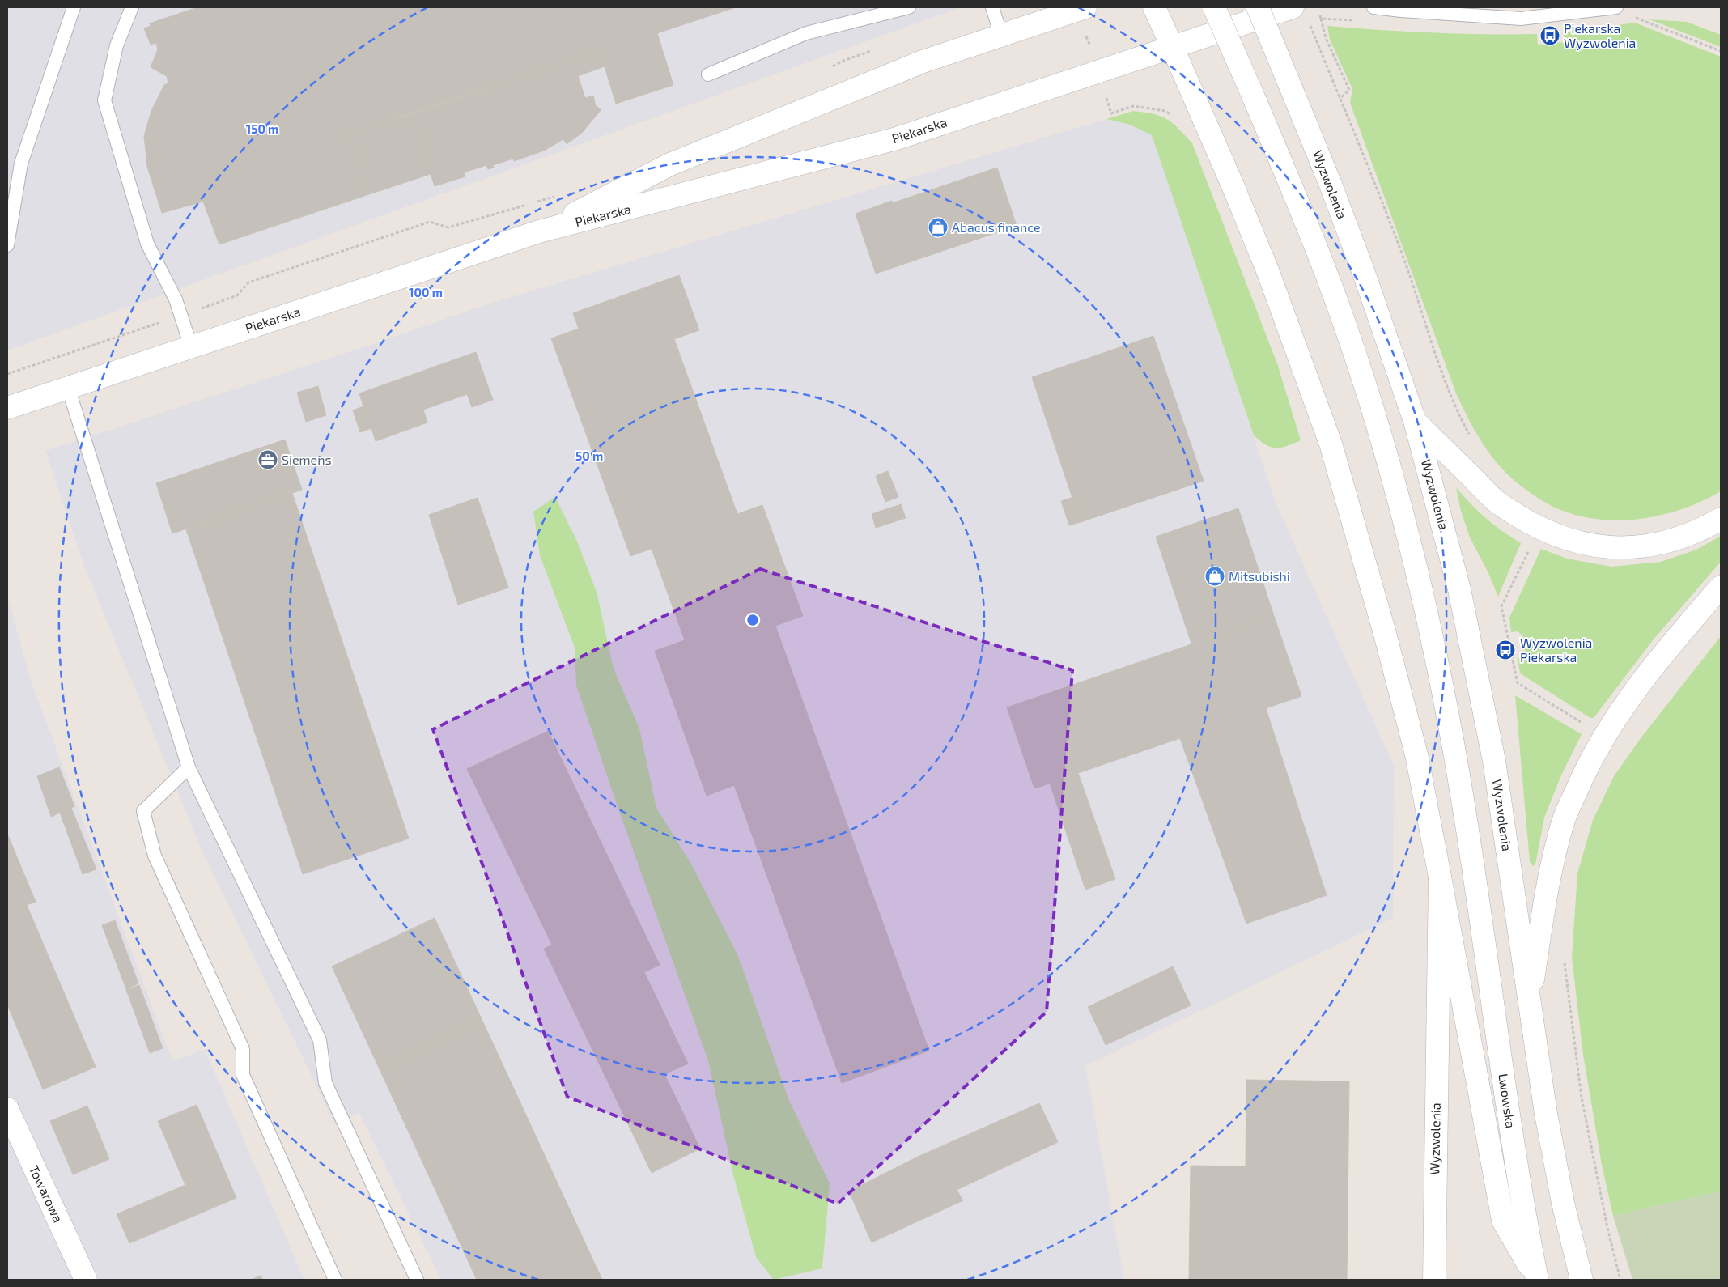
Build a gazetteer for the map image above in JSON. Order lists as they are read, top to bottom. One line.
{"streets":{"main road":["Piekarska","Wyzwolenia","Lwowska","Towarowa"]},"places":{"bus stop":["Piekarska Wyzwolenia","Wyzwolenia Piekarska"],"shop":["Abacus finance","Mitsubishi"],"office":["Siemens"]},"rings":["150 m","100 m","50 m"]}
